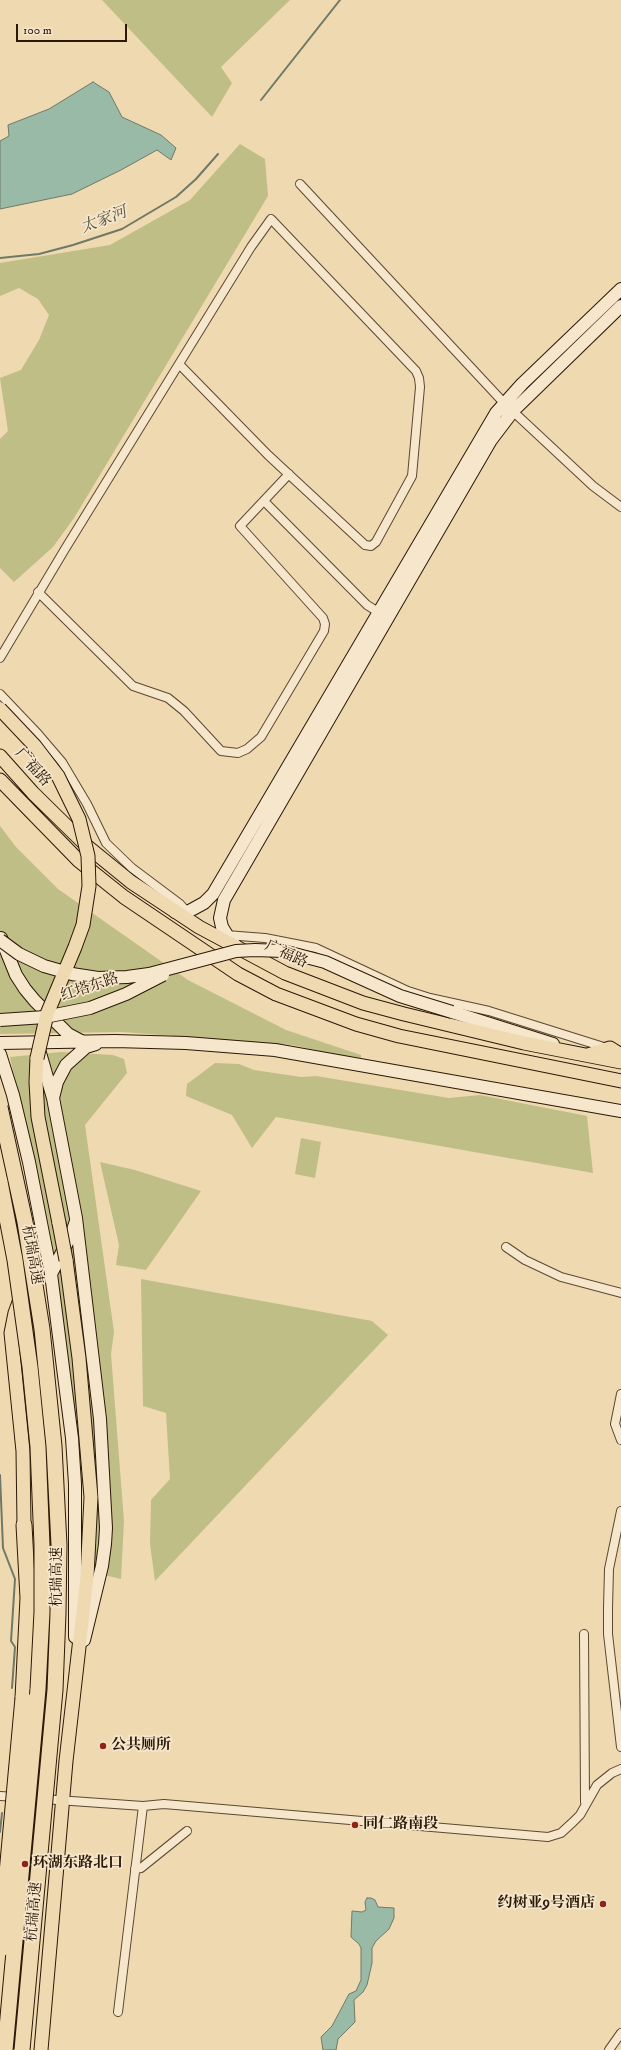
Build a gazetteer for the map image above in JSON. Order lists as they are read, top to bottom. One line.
{"streets":{"highway":["杭瑞高速"],"main road":["广福路","红塔东路"]},"water":["太家河"],"places":["公共厕所","同仁路南段","环湖东路北口","约树亚9号酒店"],"scale_bar":"100 m"}
